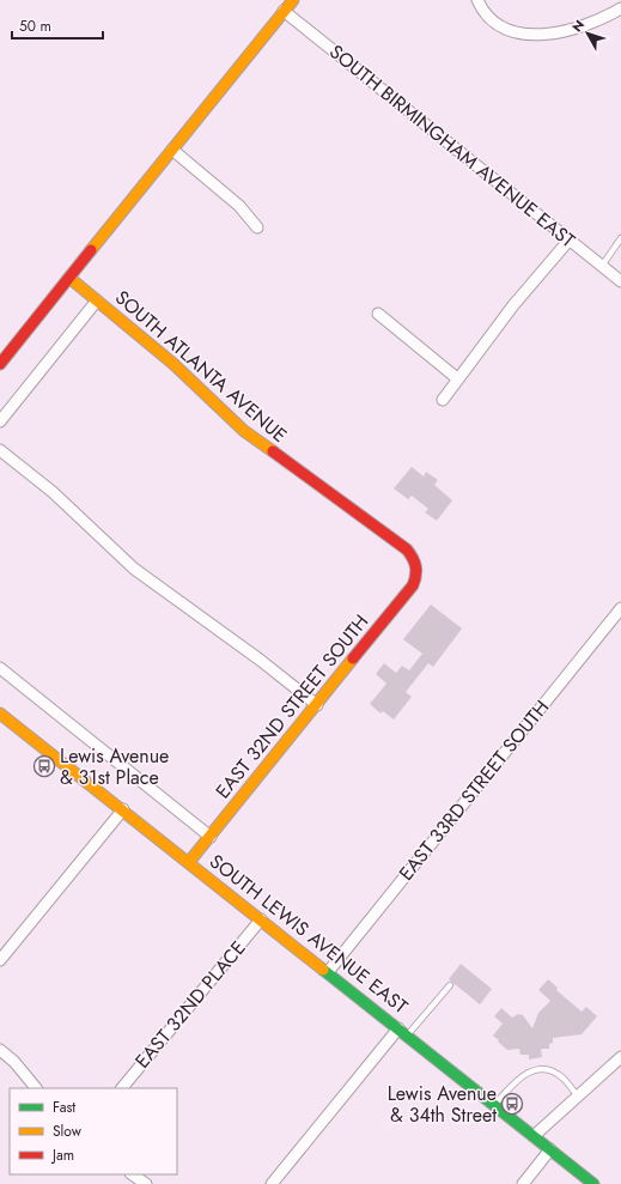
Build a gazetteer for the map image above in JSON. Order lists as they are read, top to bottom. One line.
{"streets":{"main road":["SOUTH ATLANTA AVENUE","EAST 32ND STREET SOUTH","SOUTH LEWIS AVENUE EAST"],"street":["SOUTH BIRMINGHAM AVENUE EAST","EAST 33RD STREET SOUTH","EAST 32ND PLACE"]},"crossings":[["SOUTH ATLANTA AVENUE","EAST 32ND STREET SOUTH"],["EAST 32ND STREET SOUTH","SOUTH LEWIS AVENUE EAST"],["EAST 33RD STREET SOUTH","SOUTH LEWIS AVENUE EAST"],["SOUTH LEWIS AVENUE EAST","EAST 32ND PLACE"]],"places":{"bus stop":["Lewis Avenue & 31st Place","Lewis Avenue & 34th Street"]},"legend":["Fast","Slow","Jam"],"scale_bar":"50 m","north":"top left"}
